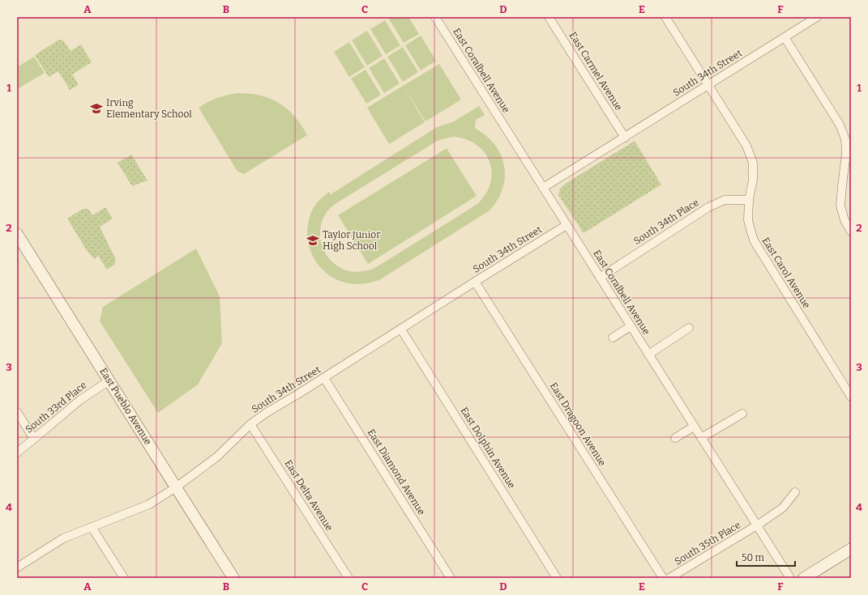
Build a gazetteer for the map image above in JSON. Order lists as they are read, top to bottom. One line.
{"streets":{"street":["East Coralbell Avenue","East Carmel Avenue","South 34th Street","South 34th Place","East Carol Avenue","East Pueblo Avenue","South 33rd Place","East Dragoon Avenue","East Dolphin Avenue","East Diamond Avenue","East Delta Avenue","South 35th Place"]},"crossings":[["East Coralbell Avenue","South 34th Street"],["East Coralbell Avenue","South 34th Place"],["East Coralbell Avenue","South 35th Place"],["East Carmel Avenue","South 34th Street"],["South 34th Street","East Carol Avenue"],["South 34th Street","East Pueblo Avenue"],["South 34th Street","East Dragoon Avenue"],["South 34th Street","East Dolphin Avenue"],["South 34th Street","East Diamond Avenue"],["South 34th Street","East Delta Avenue"],["South 34th Place","East Carol Avenue"],["East Pueblo Avenue","South 33rd Place"]],"places":{"school or university":["Irving Elementary School","Taylor Junior High School"]},"scale_bar":"50 m","grid":{"columns":["A","B","C","D","E","F"],"rows":["1","2","3","4"]}}
